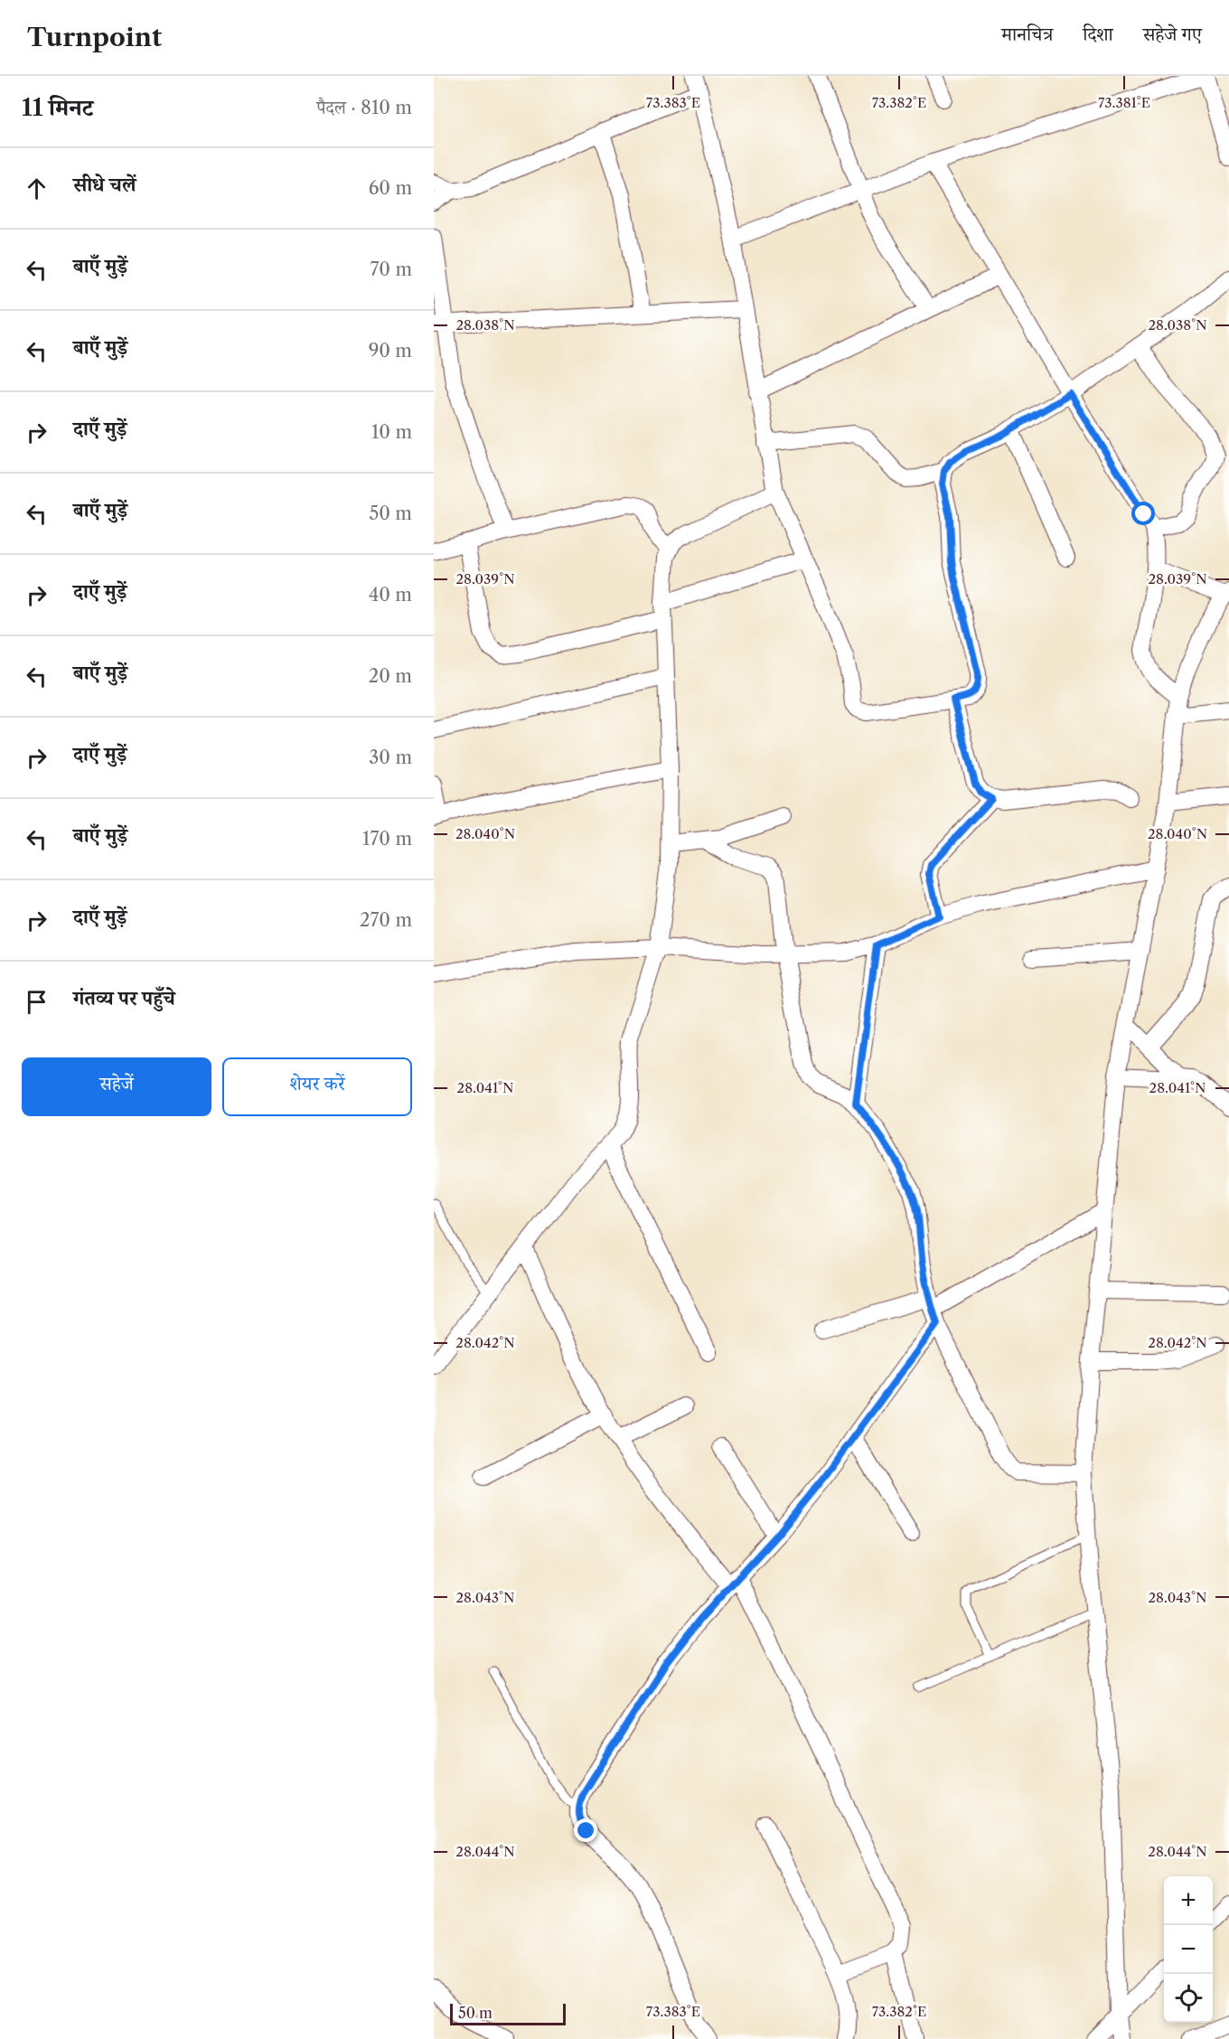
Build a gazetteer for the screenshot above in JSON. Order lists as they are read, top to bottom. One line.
{"scale_bar":"50 m","page":{"header":"Turnpoint","nav":["मानचित्र","दिशा","सहेजे गए"],"heading":["11 मिनट","पैदल · 810 m"],"list":[["सीधे चलें","60 m"],["बाएँ मुड़ें","70 m"],["बाएँ मुड़ें","90 m"],["दाएँ मुड़ें","10 m"],["बाएँ मुड़ें","50 m"],["दाएँ मुड़ें","40 m"],["बाएँ मुड़ें","20 m"],["दाएँ मुड़ें","30 m"],["बाएँ मुड़ें","170 m"],["दाएँ मुड़ें","270 m"],"गंतव्य पर पहुँचे"],"buttons":["सहेजें","शेयर करें"],"map_buttons":["+","−"],"scale":"50 m"},"coordinates":["73.383°E","73.382°E","73.381°E","28.038°N","28.039°N","28.040°N","28.041°N","28.042°N","28.043°N","28.044°N"]}
